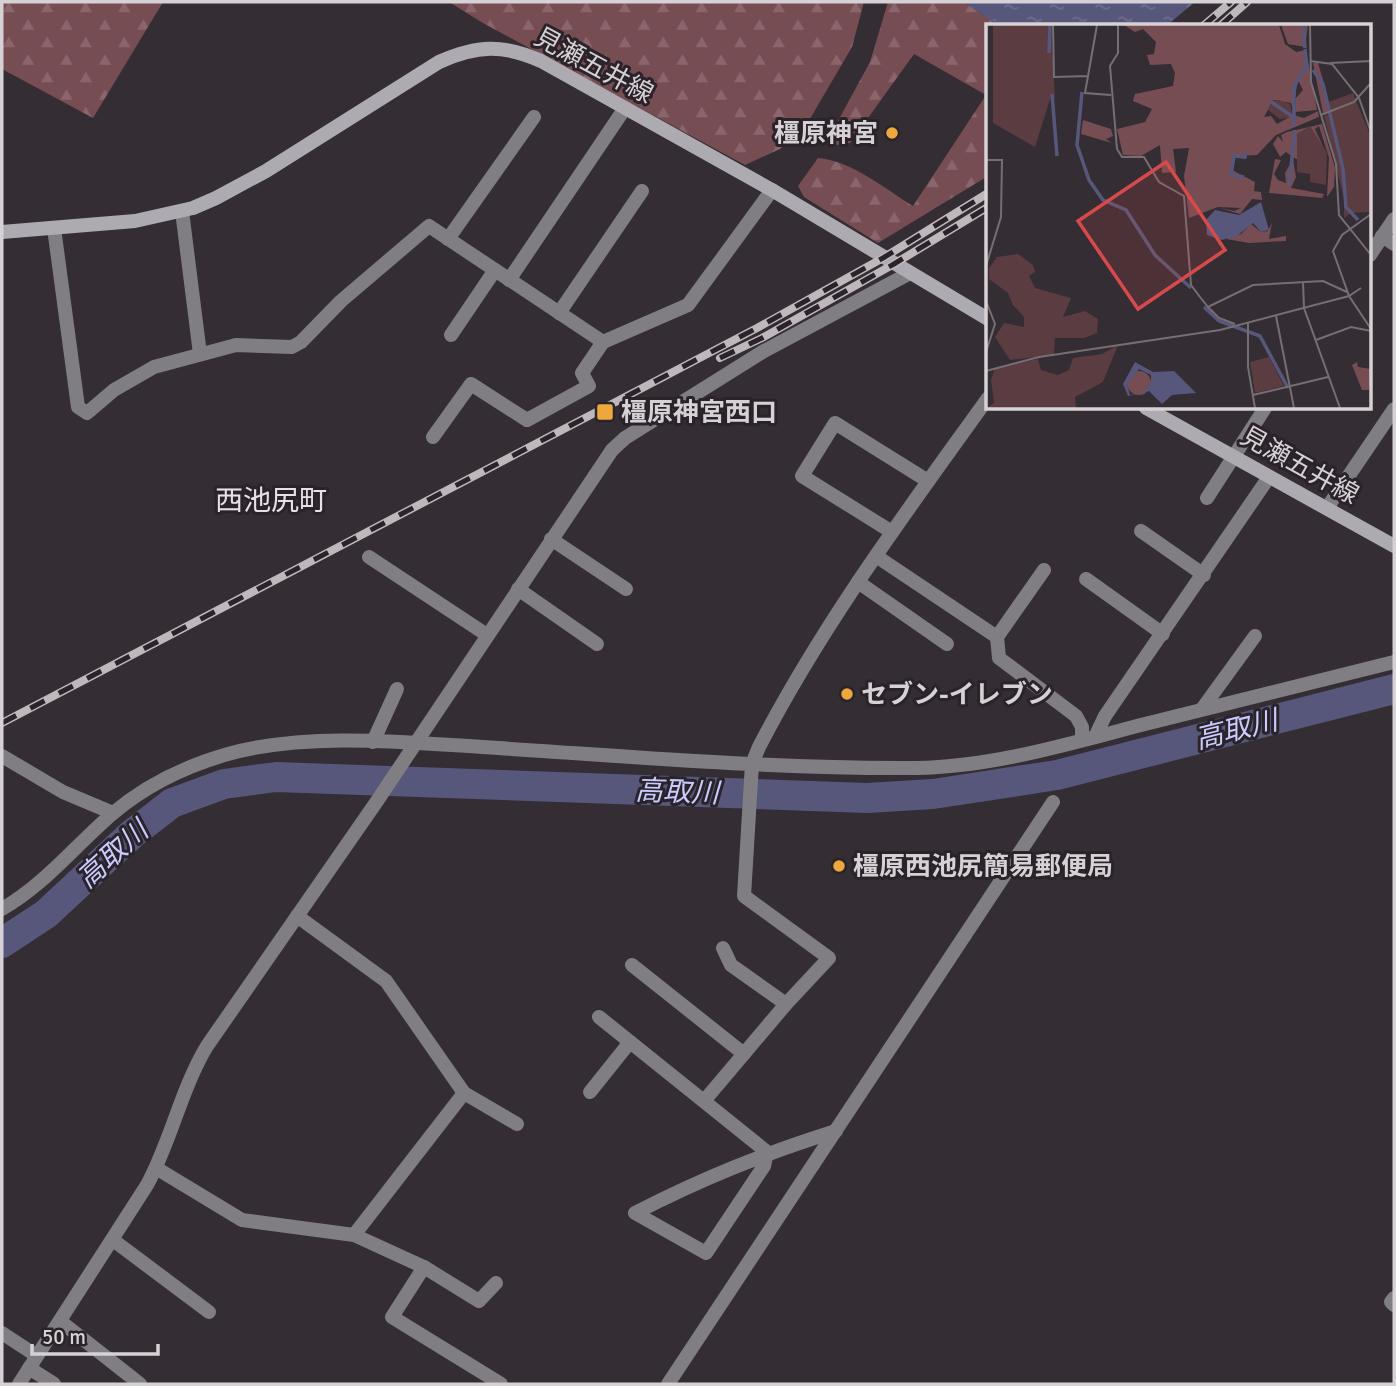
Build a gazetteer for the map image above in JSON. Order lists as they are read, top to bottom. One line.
{"streets":{"main road":["見瀬五井線"]},"districts":["西池尻町"],"water":["高取川"],"places":{"other":["橿原神宮","セブン-イレブン","橿原西池尻簡易郵便局"],"transit":["橿原神宮西口"]},"scale_bar":"50 m"}
